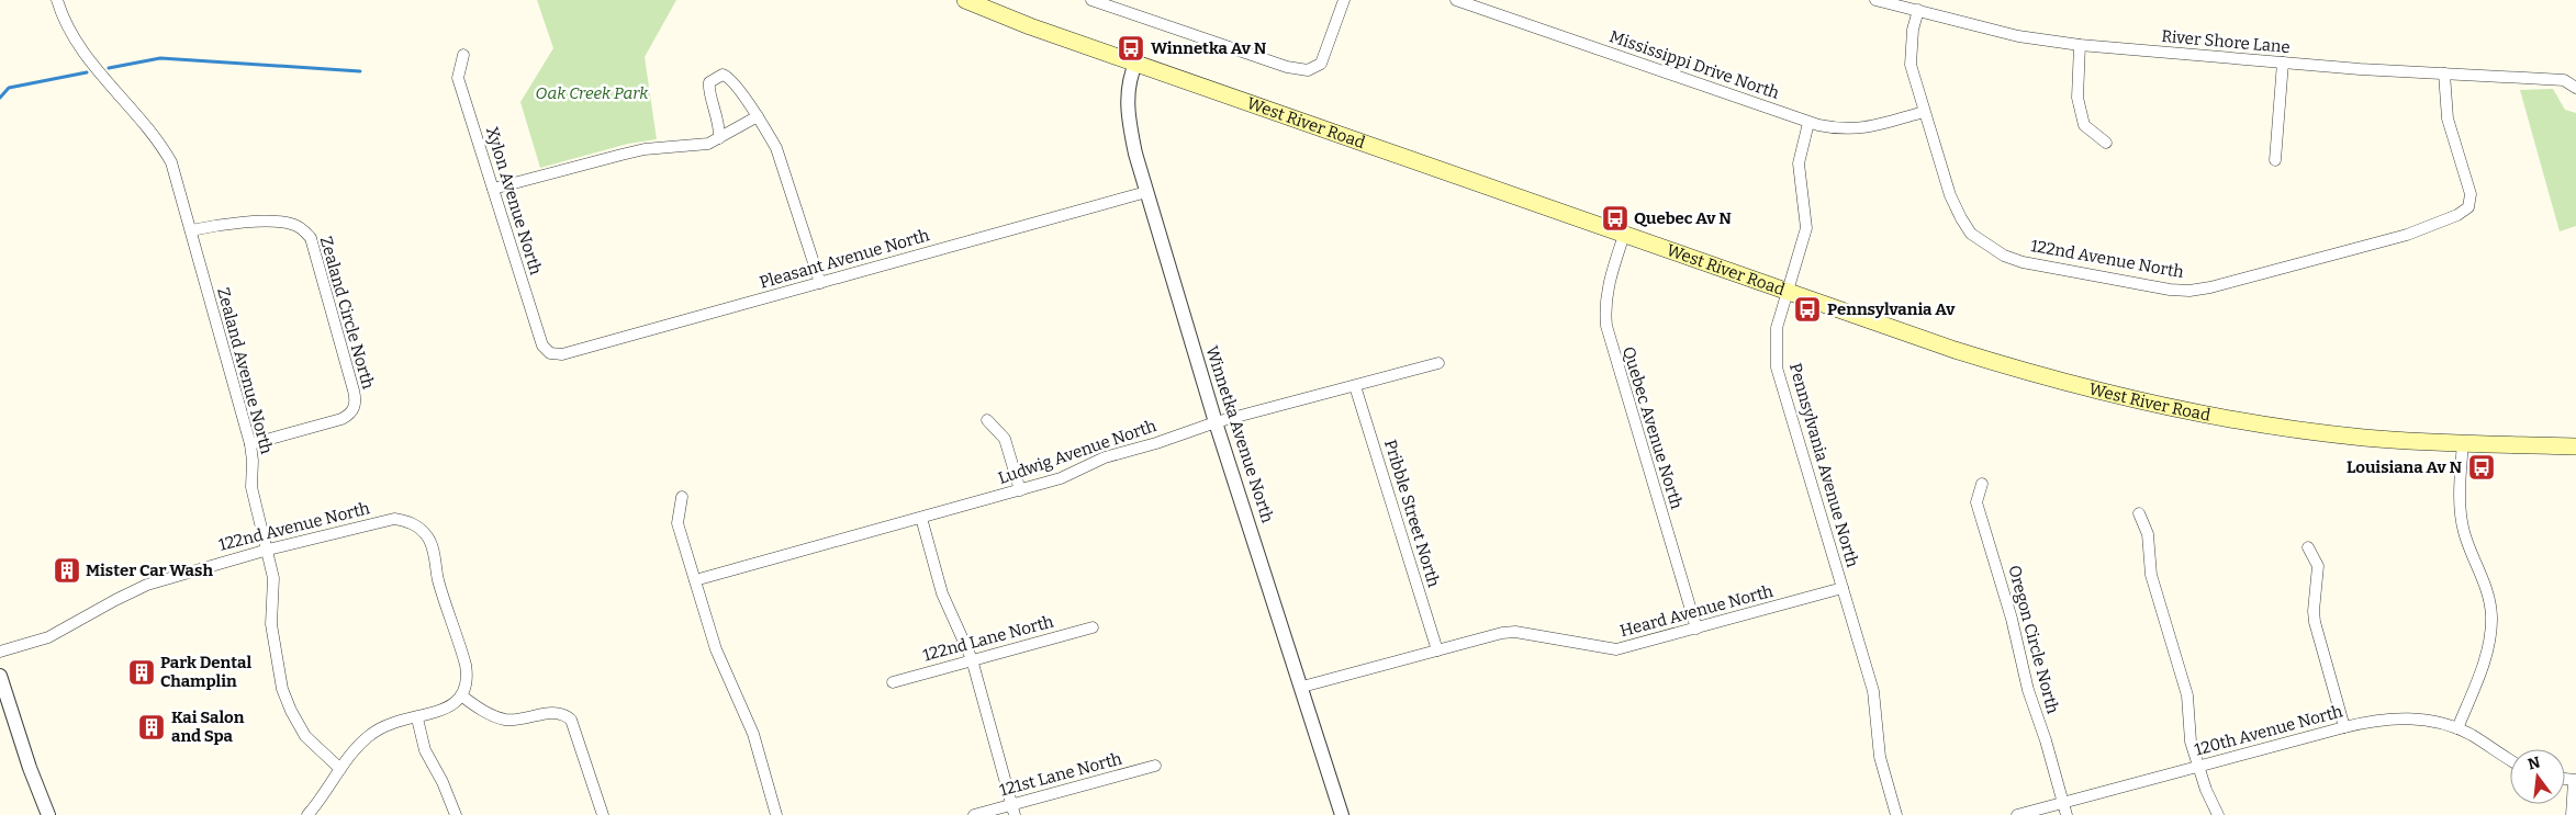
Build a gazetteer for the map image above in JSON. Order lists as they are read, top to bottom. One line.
{"streets":{"main road":["West River Road"],"street":["River Shore Lane","Mississippi Drive North","Xylon Avenue North","Pleasant Avenue North","122nd Avenue North","Zealand Circle North","Zealand Avenue North","Quebec Avenue North","Winnetka Avenue North","Ludwig Avenue North","Pennsylvania Avenue North","Pribble Street North","Heard Avenue North","122nd Lane North","Oregon Circle North","120th Avenue North","121st Lane North"]},"crossings":[["River Shore Lane","122nd Avenue North"],["Mississippi Drive North","122nd Avenue North"],["Mississippi Drive North","Pennsylvania Avenue North"],["West River Road","Quebec Avenue North"],["West River Road","Winnetka Avenue North"],["West River Road","Pennsylvania Avenue North"],["Xylon Avenue North","Pleasant Avenue North"],["Pleasant Avenue North","Winnetka Avenue North"],["122nd Avenue North","Zealand Avenue North"],["Zealand Circle North","Zealand Avenue North"],["Quebec Avenue North","Heard Avenue North"],["Winnetka Avenue North","Ludwig Avenue North"],["Winnetka Avenue North","Heard Avenue North"],["Ludwig Avenue North","Pribble Street North"],["Pennsylvania Avenue North","Heard Avenue North"],["Pribble Street North","Heard Avenue North"],["Oregon Circle North","120th Avenue North"]],"parks":["Oak Creek Park"],"places":{"bus stop":["Winnetka Av N","Quebec Av N","Pennsylvania Av","Louisiana Av N"],"building":["Mister Car Wash","Park Dental Champlin","Kai Salon and Spa"]},"north":"top"}
